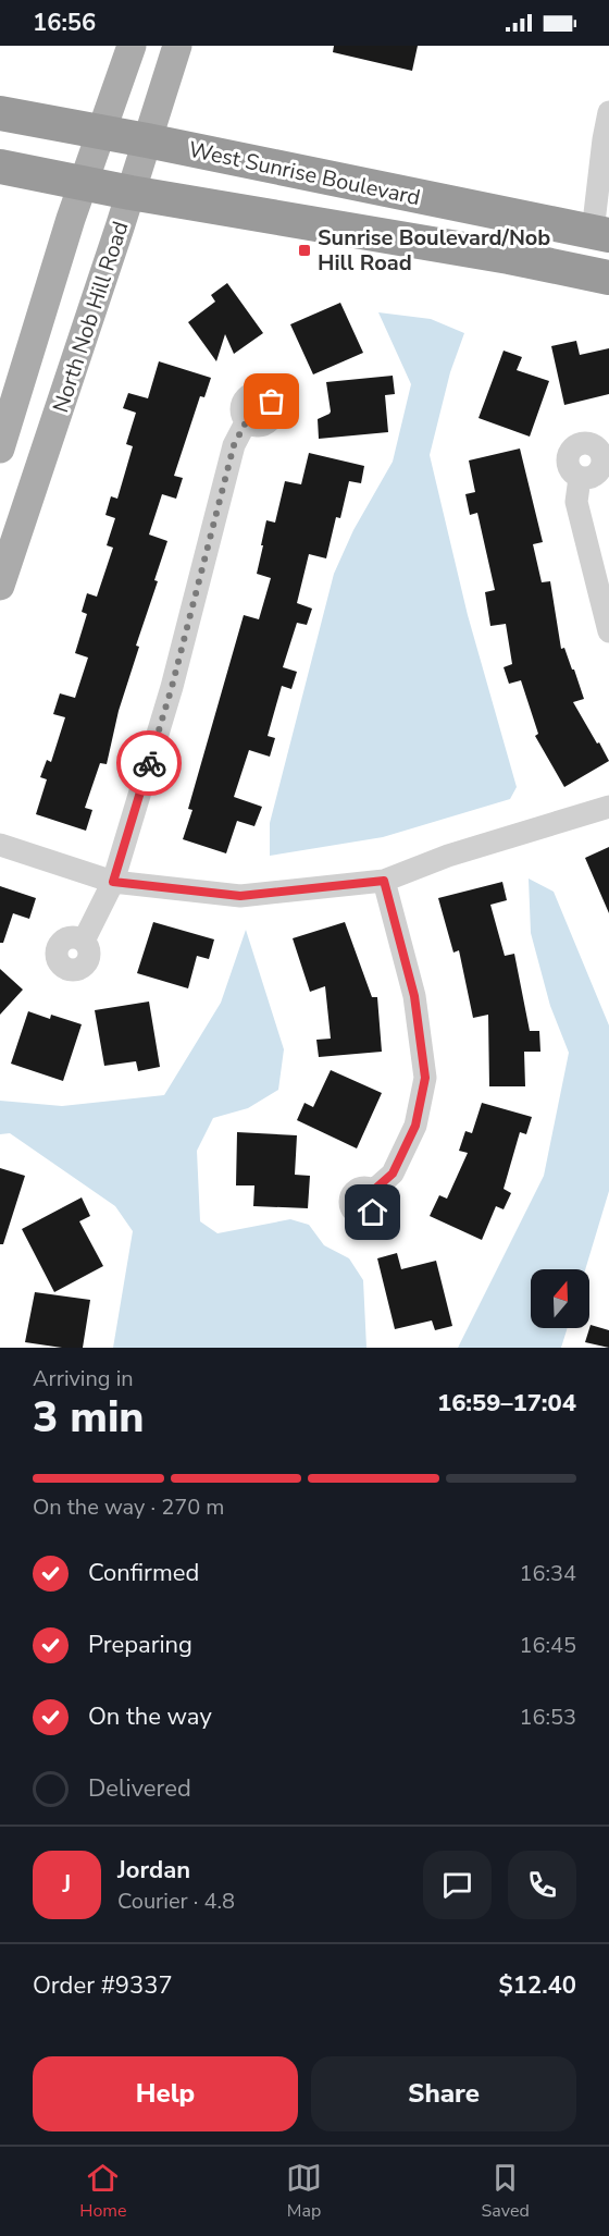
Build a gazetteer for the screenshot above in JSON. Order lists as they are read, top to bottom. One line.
{"streets":{"highway":["West Sunrise Boulevard"],"main road":["North Nob Hill Road"]},"crossings":[["West Sunrise Boulevard","North Nob Hill Road"]],"places":{"transit":["Sunrise Boulevard/Nob Hill Road"]},"north":"top","page":{"status":"16:56","heading":["3 min","Arriving in","16:59–17:04"],"panel":["Jordan","Courier · 4.8","Order #9337","$12.40"],"bar":"On the way · 270 m","list":[["Confirmed","16:34"],["Preparing","16:45"],["On the way","16:53"],"Delivered"],"round":"J","buttons":["Help","Share"],"tabs":["Home","Map","Saved"]}}
